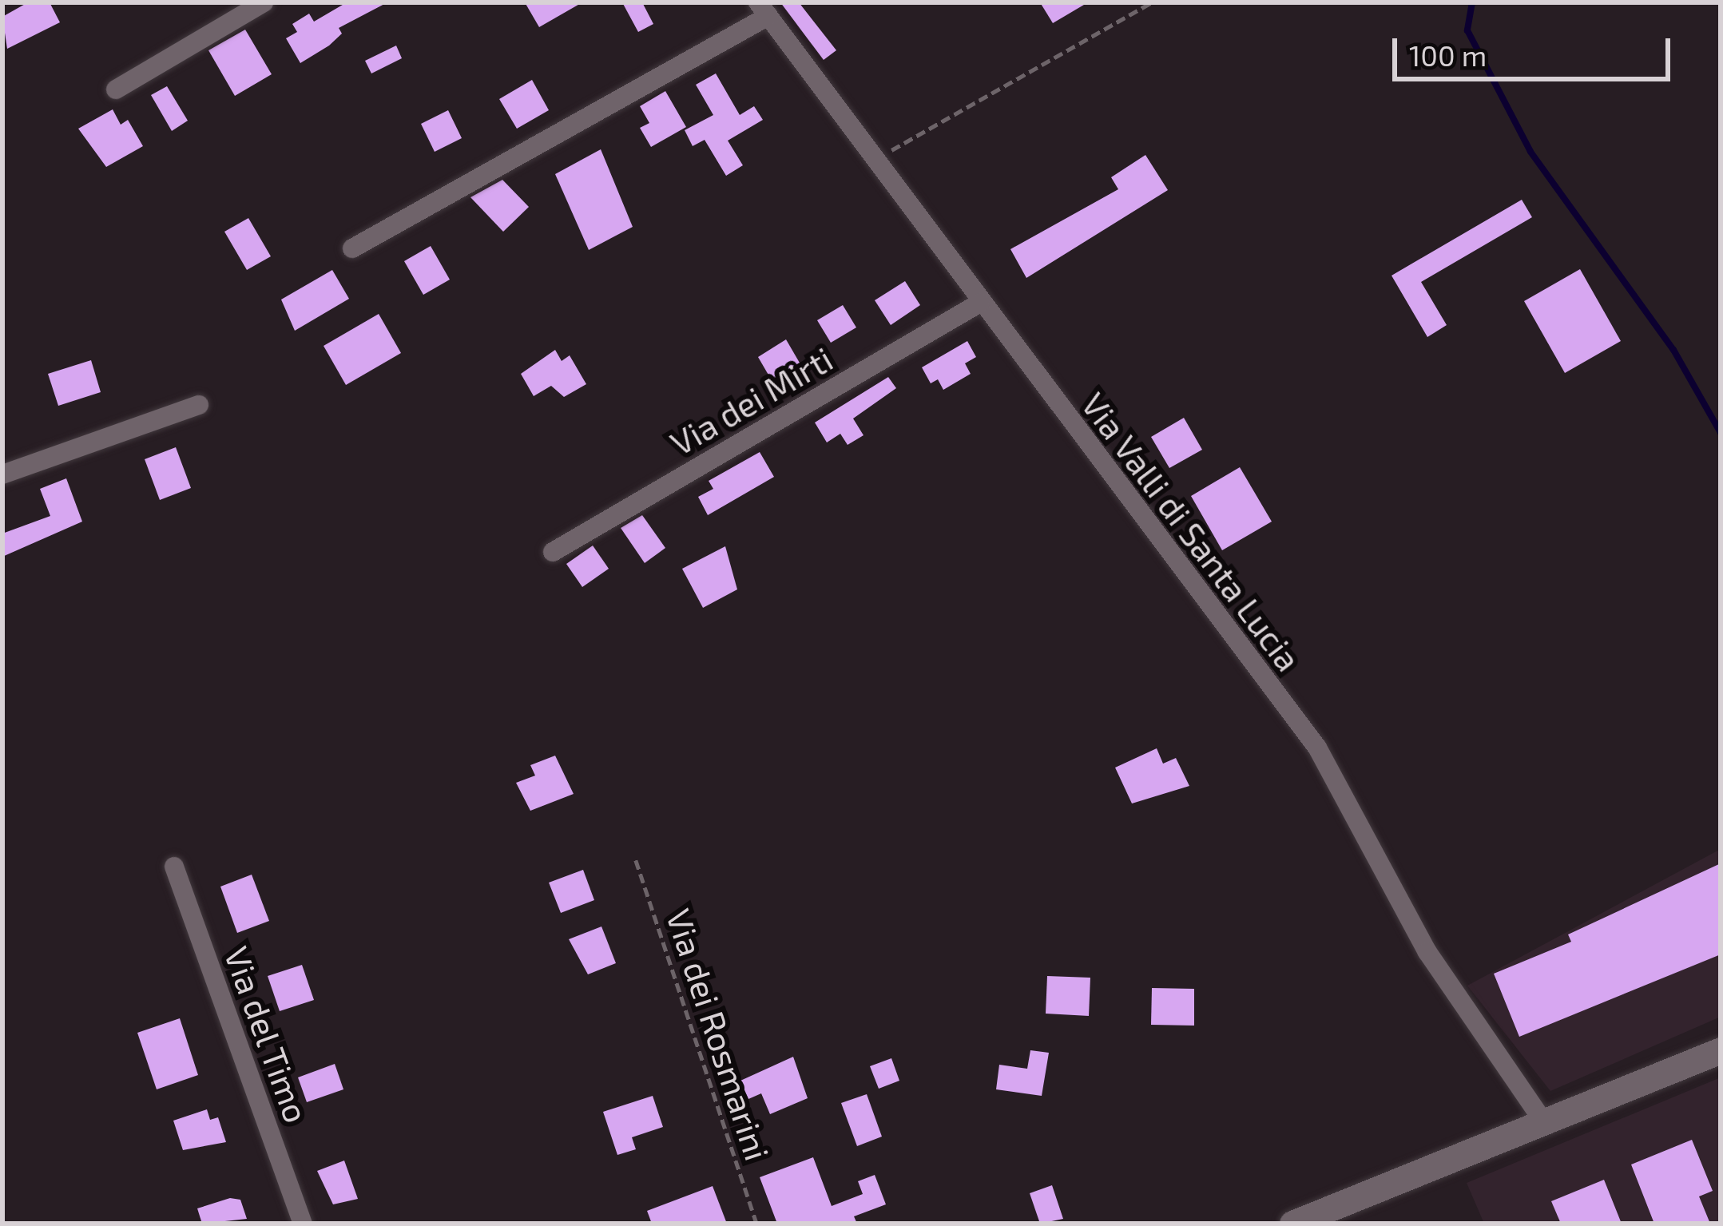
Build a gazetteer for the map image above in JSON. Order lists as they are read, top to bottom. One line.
{"streets":{"street":["Via dei Mirti","Via Valli di Santa Lucia","Via del Timo"],"path":["Via dei Rosmarini"]},"crossings":[["Via dei Mirti","Via Valli di Santa Lucia"]],"scale_bar":"100 m"}
